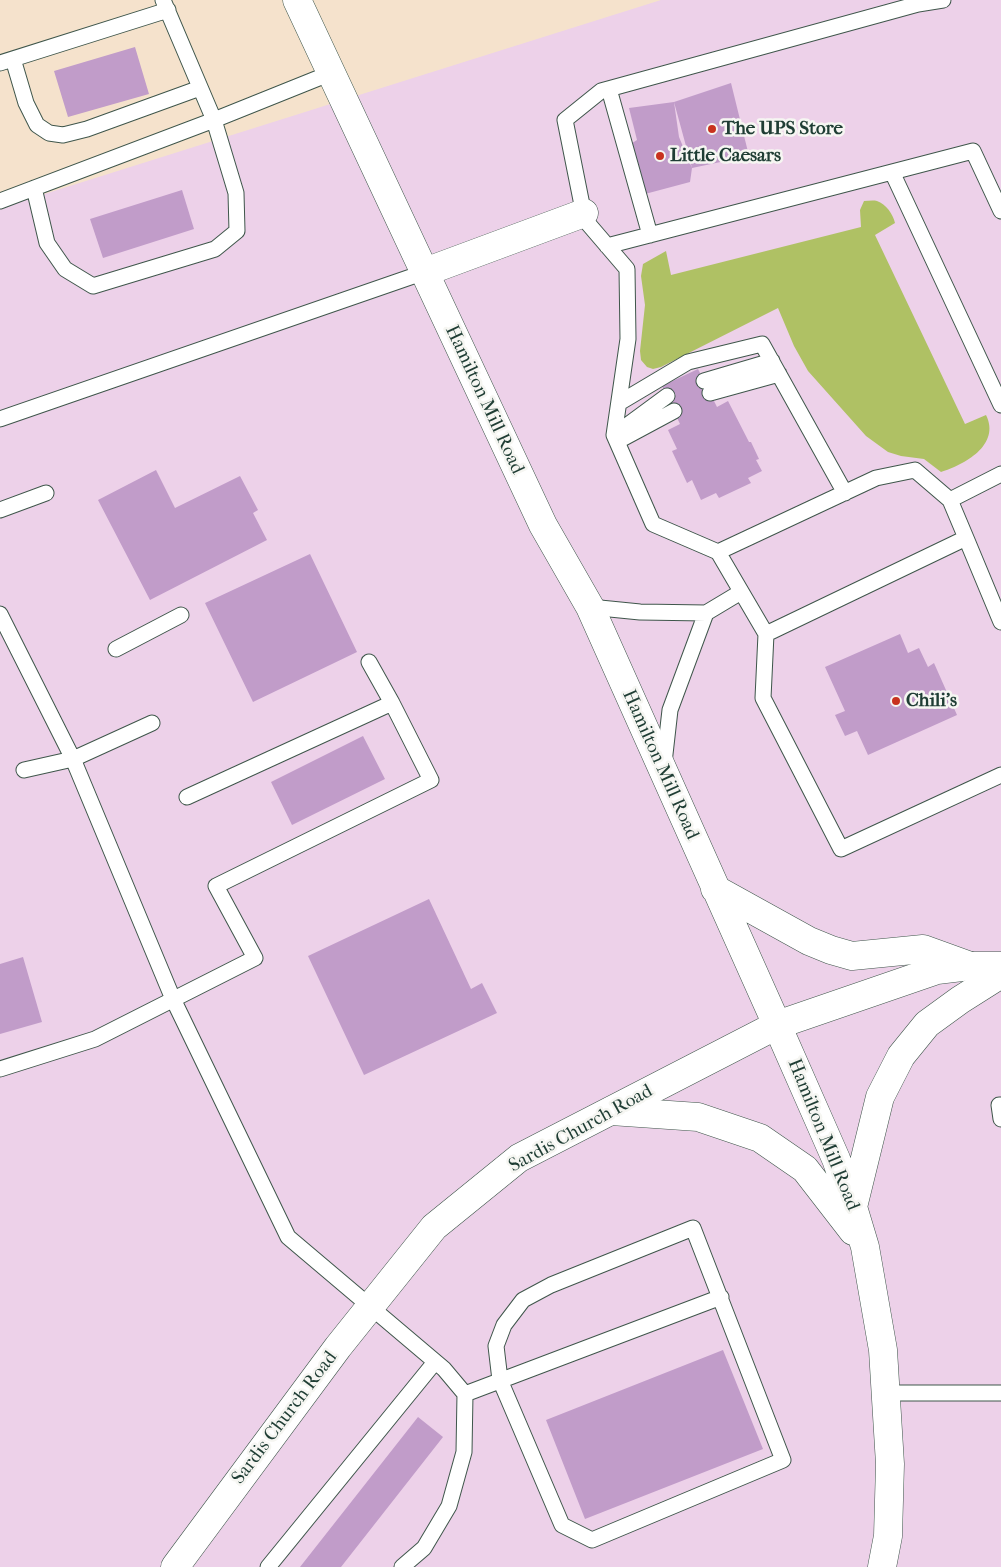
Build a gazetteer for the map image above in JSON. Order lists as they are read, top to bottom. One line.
{"streets":{"main road":["Hamilton Mill Road","Sardis Church Road"]},"crossings":[["Hamilton Mill Road","Sardis Church Road"]],"places":["The UPS Store","Little Caesars","Chili's"]}
